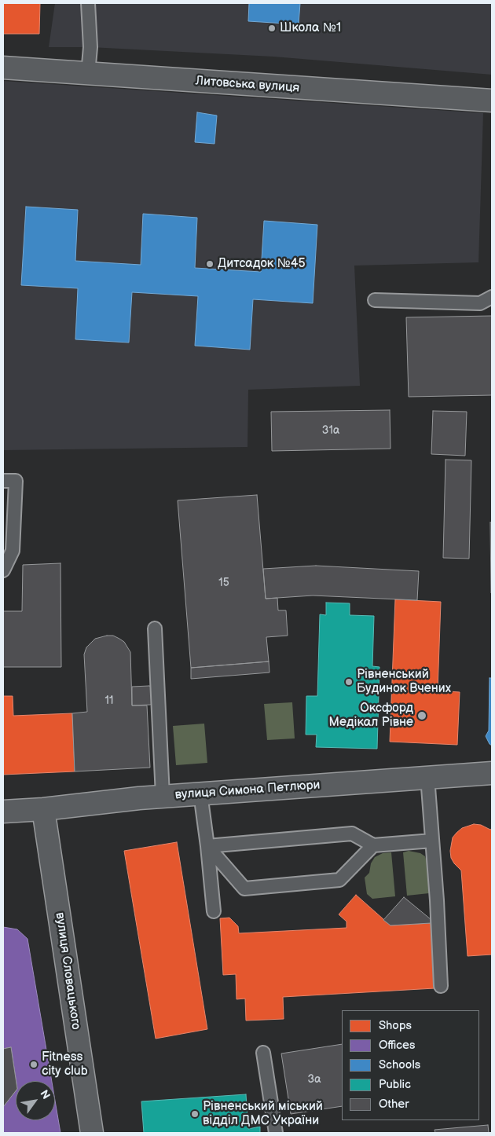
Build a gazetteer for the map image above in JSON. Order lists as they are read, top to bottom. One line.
{"streets":{"street":["Литовська вулиця","вулиця Симона Петлюри","вулиця Словацького"]},"crossings":[["вулиця Симона Петлюри","вулиця Словацького"]],"places":["Школа №1","Дитсадок №45","Рівненський Будинок Вчених","Оксфорд Медікал Рівне","Fitness city club","Рівненський міський відділ ДМС України"],"house_numbers":["31а","15","11","3а"],"legend":["Shops","Offices","Schools","Public","Other"],"north":"top right"}
